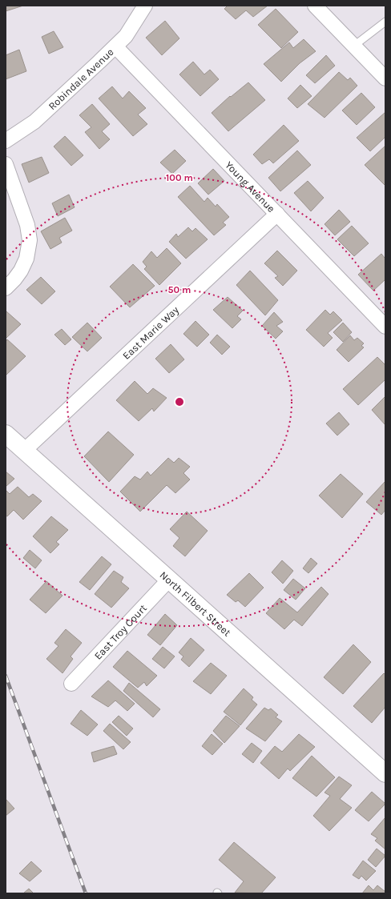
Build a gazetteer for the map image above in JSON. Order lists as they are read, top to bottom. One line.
{"streets":{"street":["Robindale Avenue","Young Avenue","East Marie Way","North Filbert Street","East Troy Court"]},"crossings":[["Robindale Avenue","Young Avenue"],["Young Avenue","East Marie Way"],["East Marie Way","North Filbert Street"],["North Filbert Street","East Troy Court"]],"rings":["100 m","50 m"]}
